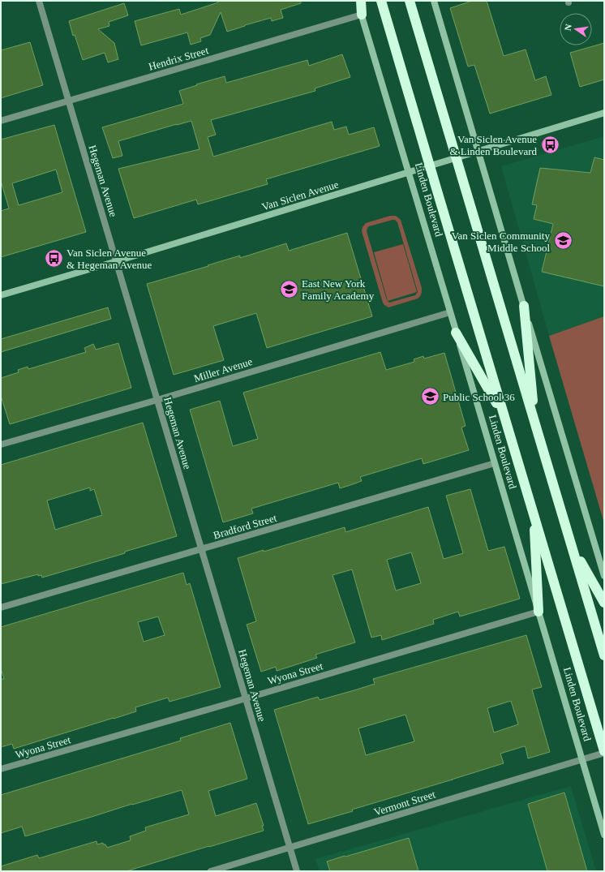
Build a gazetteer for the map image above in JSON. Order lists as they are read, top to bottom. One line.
{"streets":{"highway":["Linden Boulevard"],"street":["Hendrix Street","Hegeman Avenue","Van Siclen Avenue","Miller Avenue","Bradford Street","Wyona Street","Vermont Street"]},"crossings":[["Hendrix Street","Hegeman Avenue"],["Hendrix Street","Linden Boulevard"],["Hegeman Avenue","Van Siclen Avenue"],["Hegeman Avenue","Miller Avenue"],["Hegeman Avenue","Bradford Street"],["Hegeman Avenue","Wyona Street"],["Hegeman Avenue","Vermont Street"],["Van Siclen Avenue","Linden Boulevard"],["Linden Boulevard","Miller Avenue"],["Linden Boulevard","Bradford Street"],["Linden Boulevard","Wyona Street"],["Linden Boulevard","Vermont Street"]],"places":{"bus stop":["Van Siclen Avenue & Linden Boulevard","Van Siclen Avenue & Hegeman Avenue"],"school or university":["Van Siclen Community Middle School","East New York Family Academy","Public School 36"]},"north":"left"}
